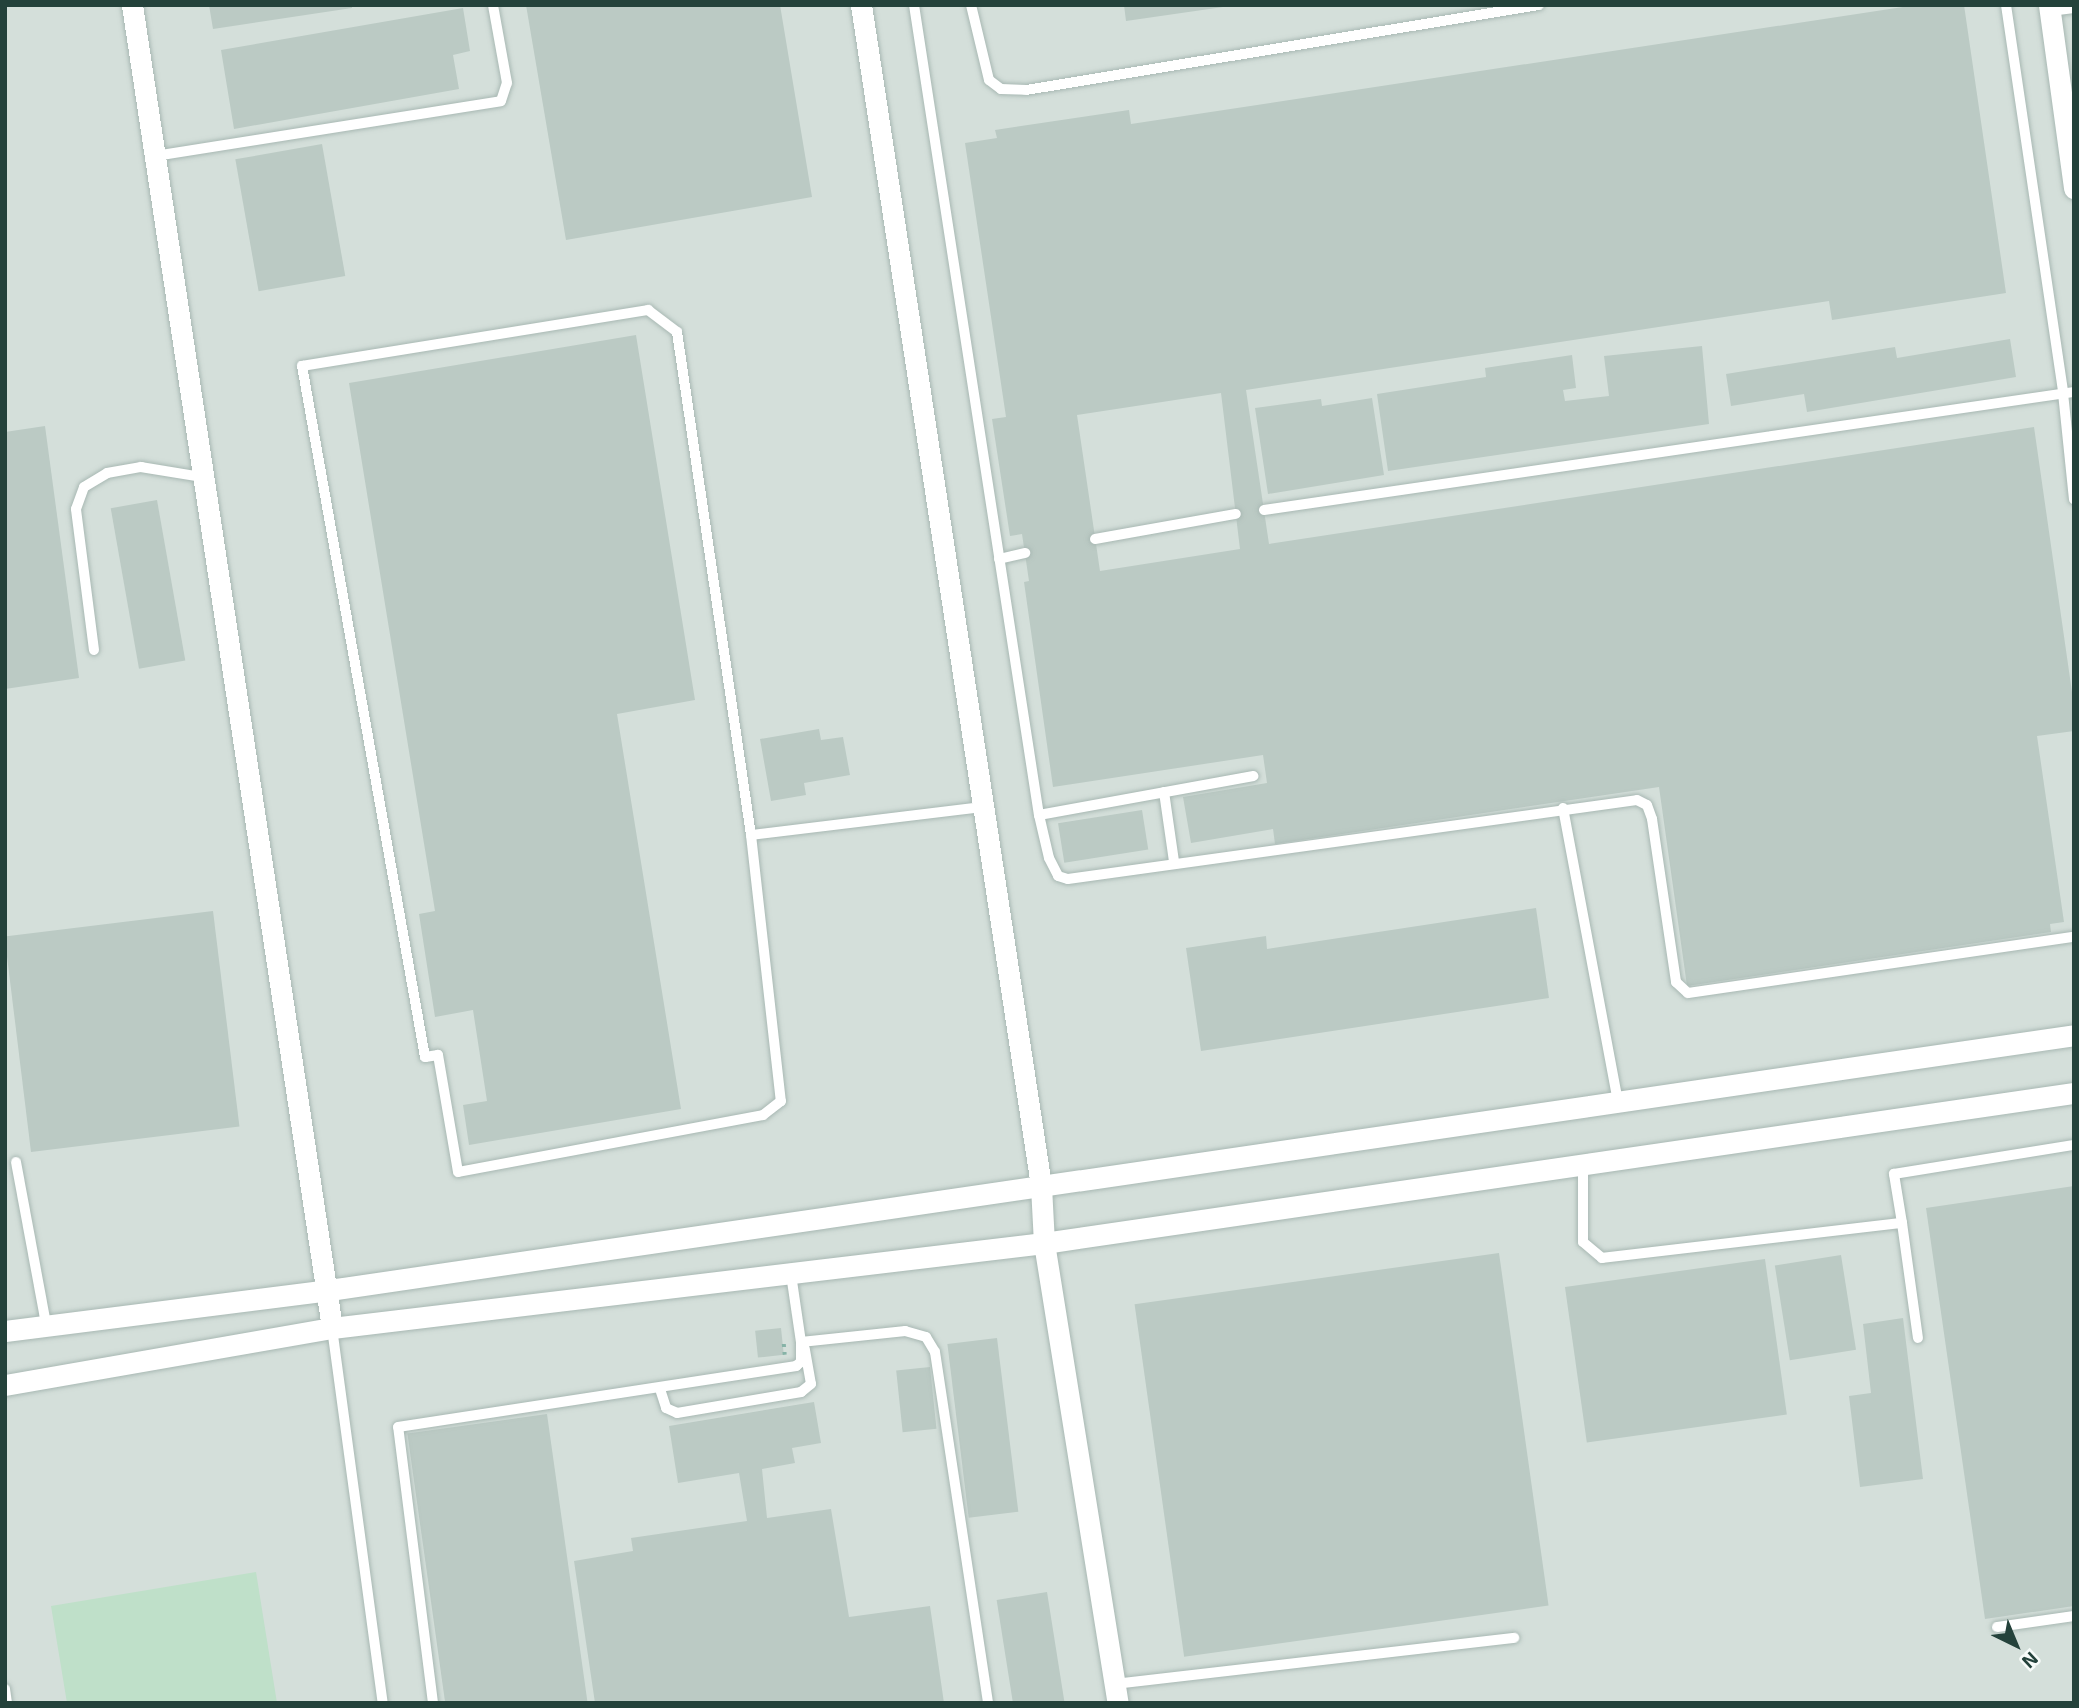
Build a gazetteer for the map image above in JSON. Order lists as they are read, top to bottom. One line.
{"north":"bottom right"}
